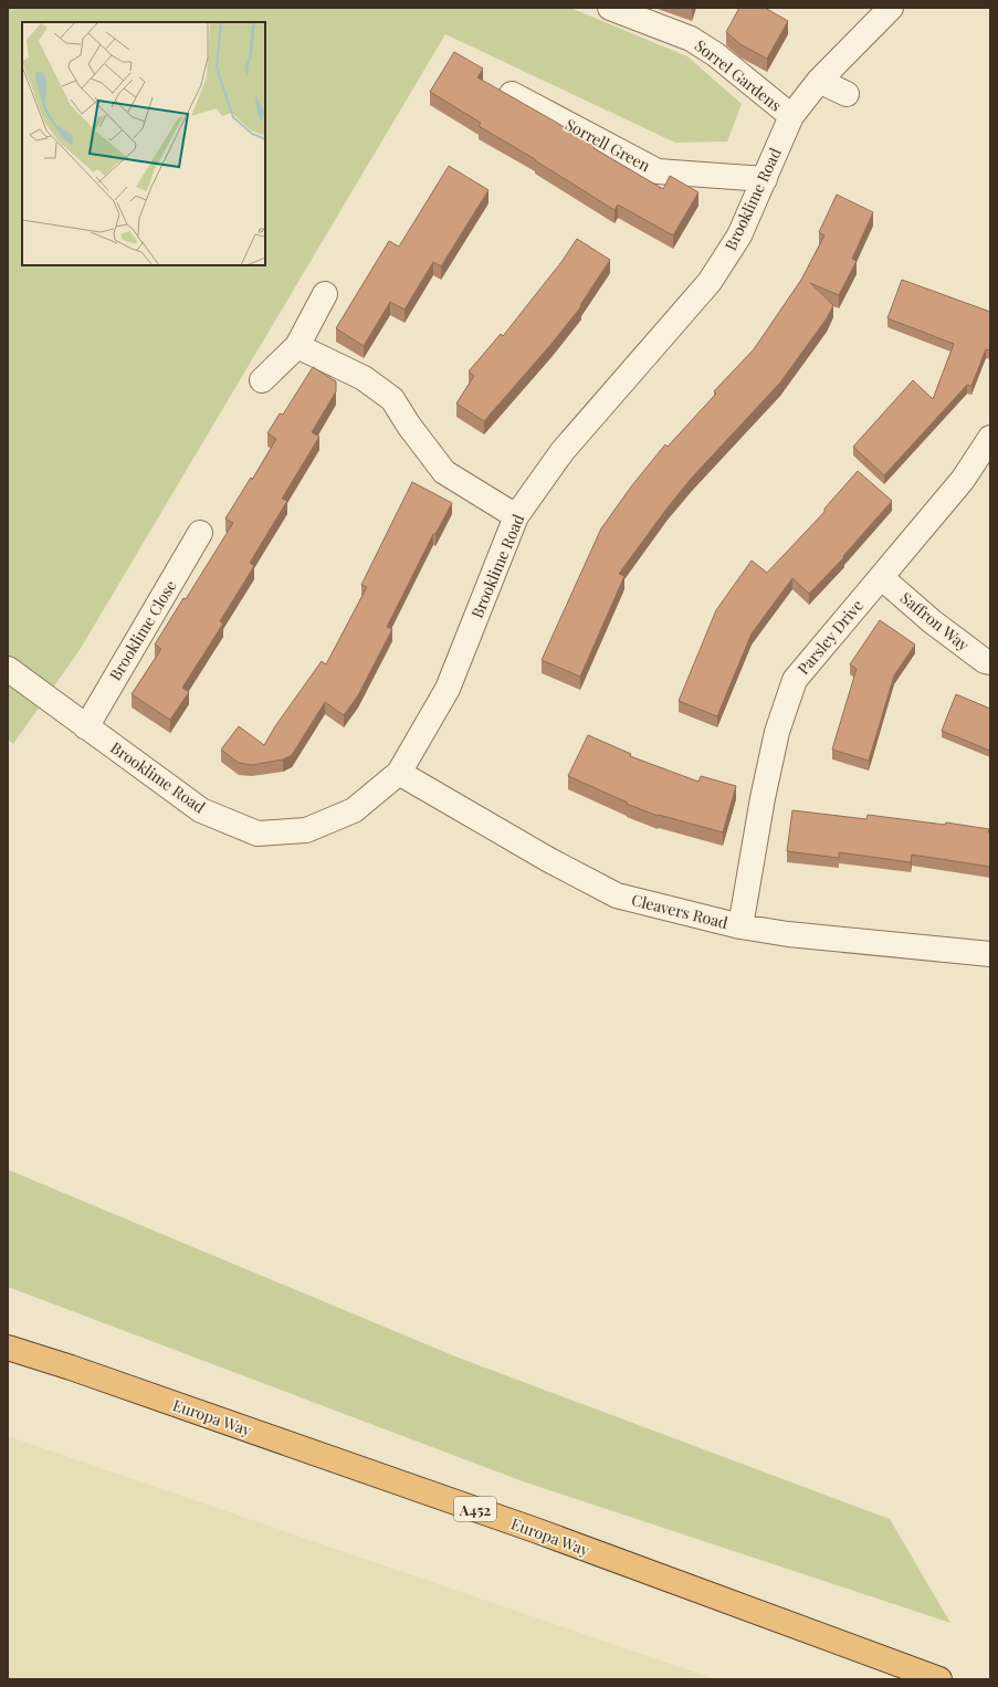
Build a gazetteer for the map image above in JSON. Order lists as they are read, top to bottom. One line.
{"streets":{"highway":["Europa Way","A452"],"street":["Sorrel Gardens","Sorrell Green","Brooklime Road","Saffron Way","Brooklime Close","Parsley Drive","Cleavers Road"]},"crossings":[["Sorrel Gardens","Brooklime Road"],["Sorrell Green","Brooklime Road"],["Brooklime Road","Brooklime Close"],["Brooklime Road","Cleavers Road"],["Saffron Way","Parsley Drive"],["Parsley Drive","Cleavers Road"]]}
